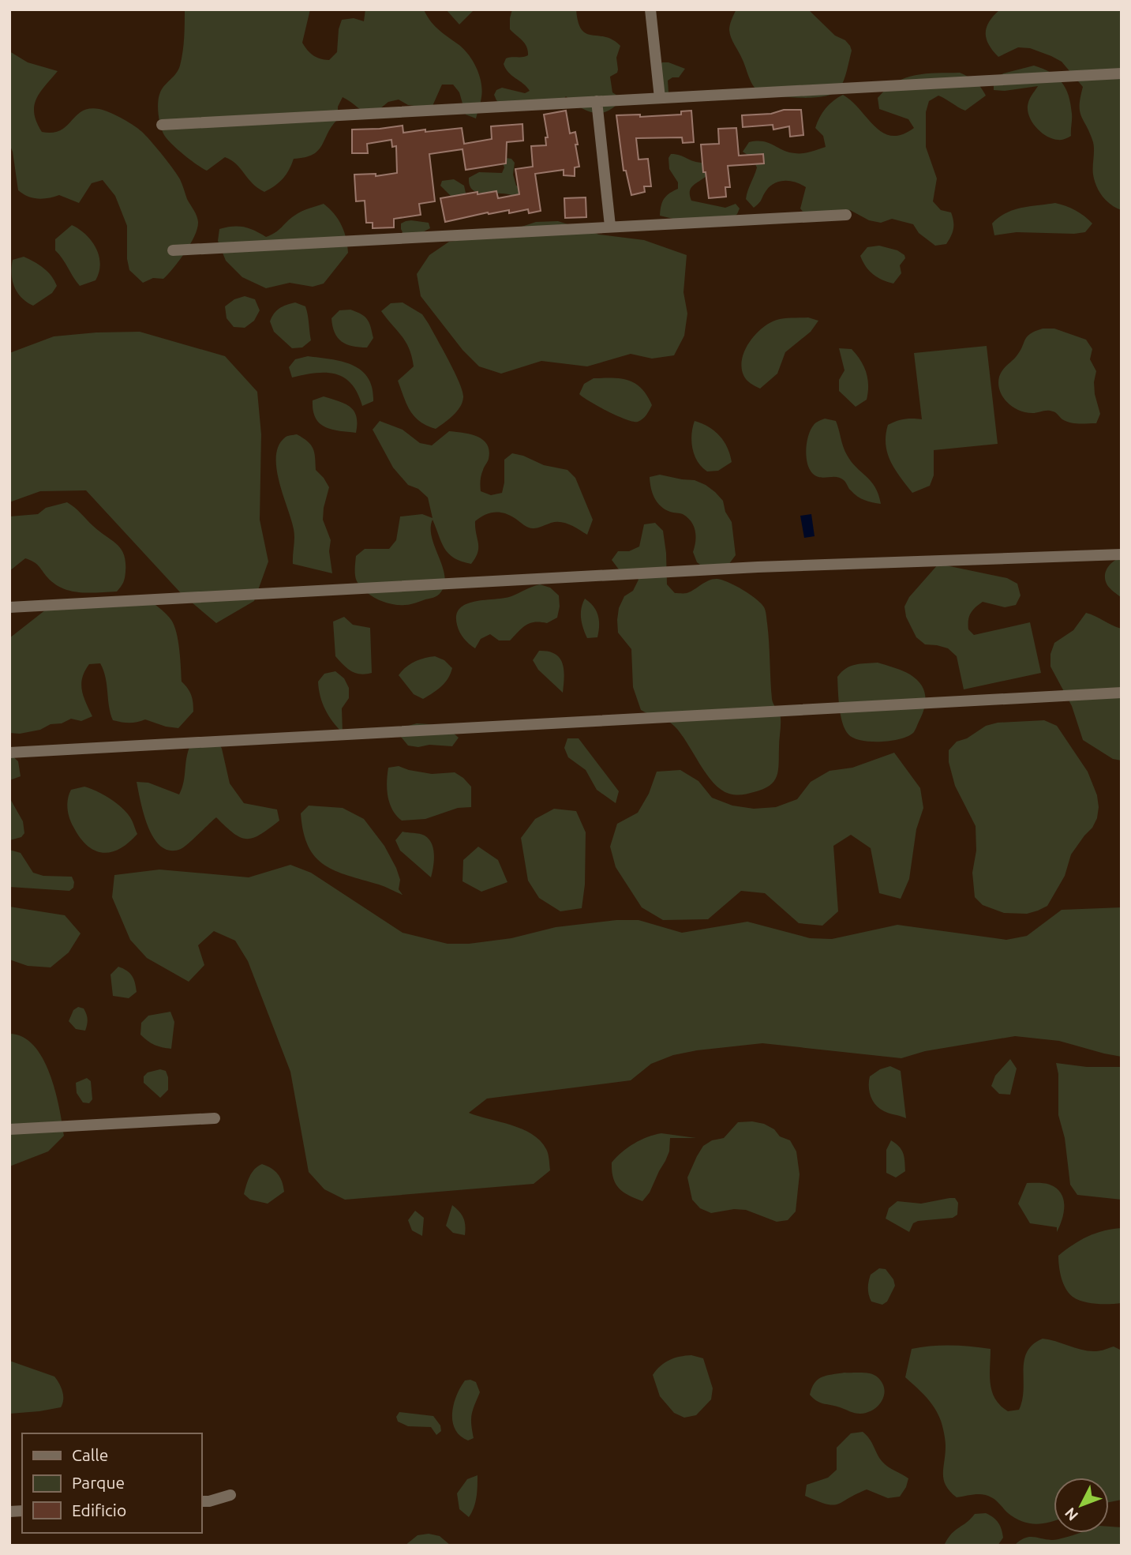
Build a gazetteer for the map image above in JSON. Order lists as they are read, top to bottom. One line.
{"legend":["Calle","Parque","Edificio"],"north":"bottom left"}
